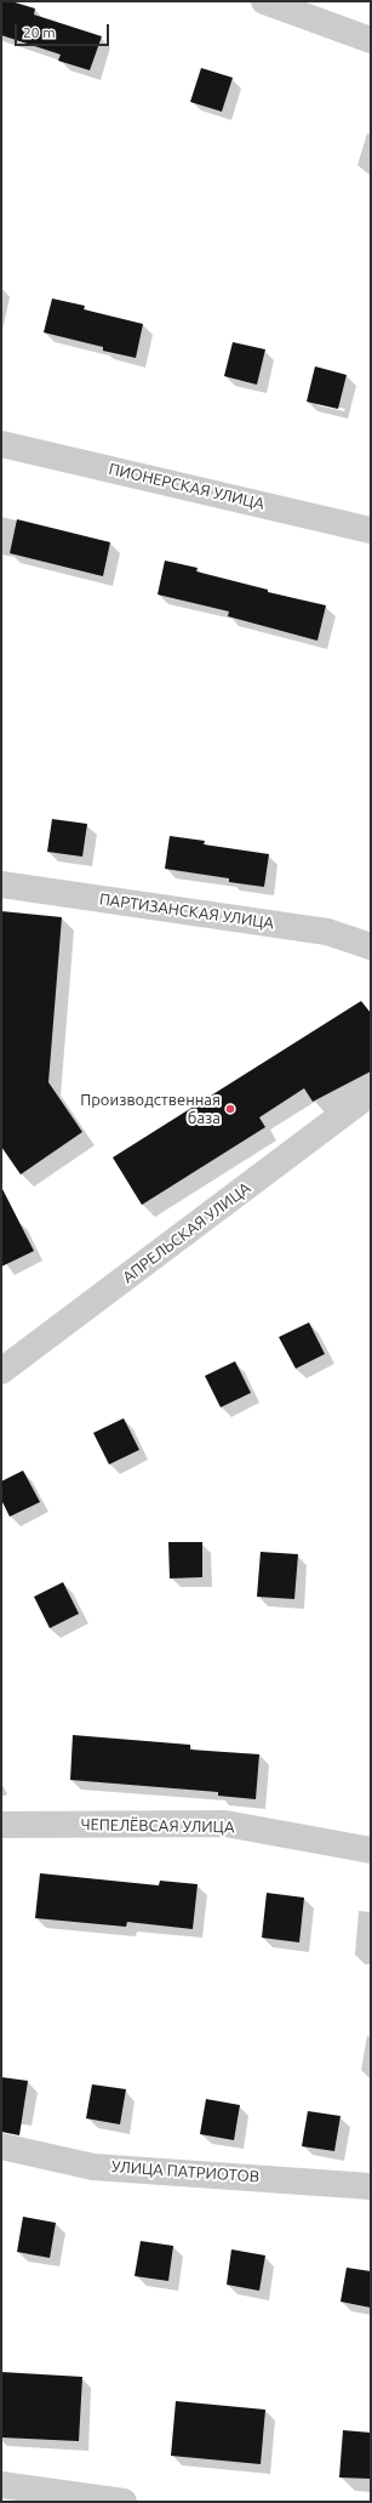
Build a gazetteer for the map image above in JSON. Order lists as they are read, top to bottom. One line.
{"streets":{"street":["ПИОНЕРСКАЯ УЛИЦА","ПАРТИЗАНСКАЯ УЛИЦА","АПРЕЛЬСКАЯ УЛИЦА","ЧЕПЕЛЁВСАЯ УЛИЦА","УЛИЦА ПАТРИОТОВ"]},"places":["Производственная база"],"scale_bar":"20 m"}
